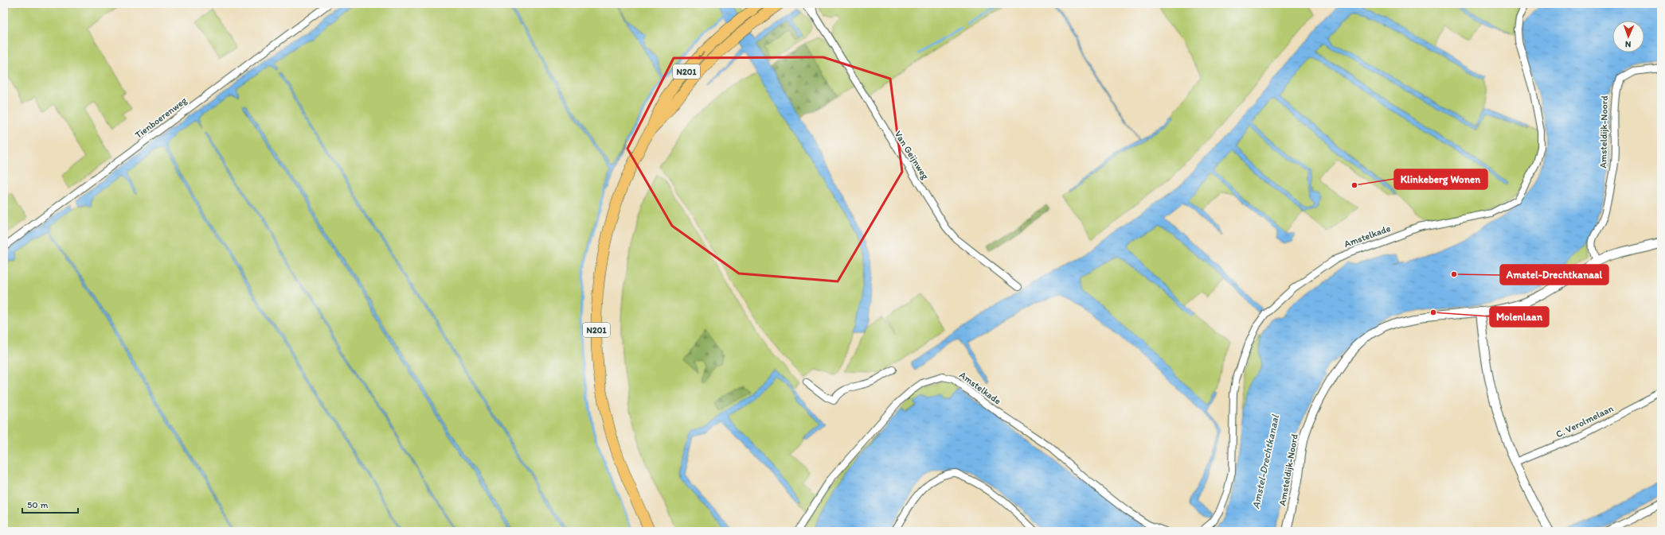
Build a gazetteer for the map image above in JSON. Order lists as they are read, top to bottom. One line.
{"streets":{"main road":["N201"],"street":["Tienboerenweg","Amsteldijk-Noord","Van Geijnweg","Amstelkade","C. Verolmelaan"]},"water":["Amstel-Drechtkanaal"],"places":["Klinkeberg Wonen","Amstel-Drechtkanaal","Molenlaan"],"scale_bar":"50 m","north":"bottom"}
